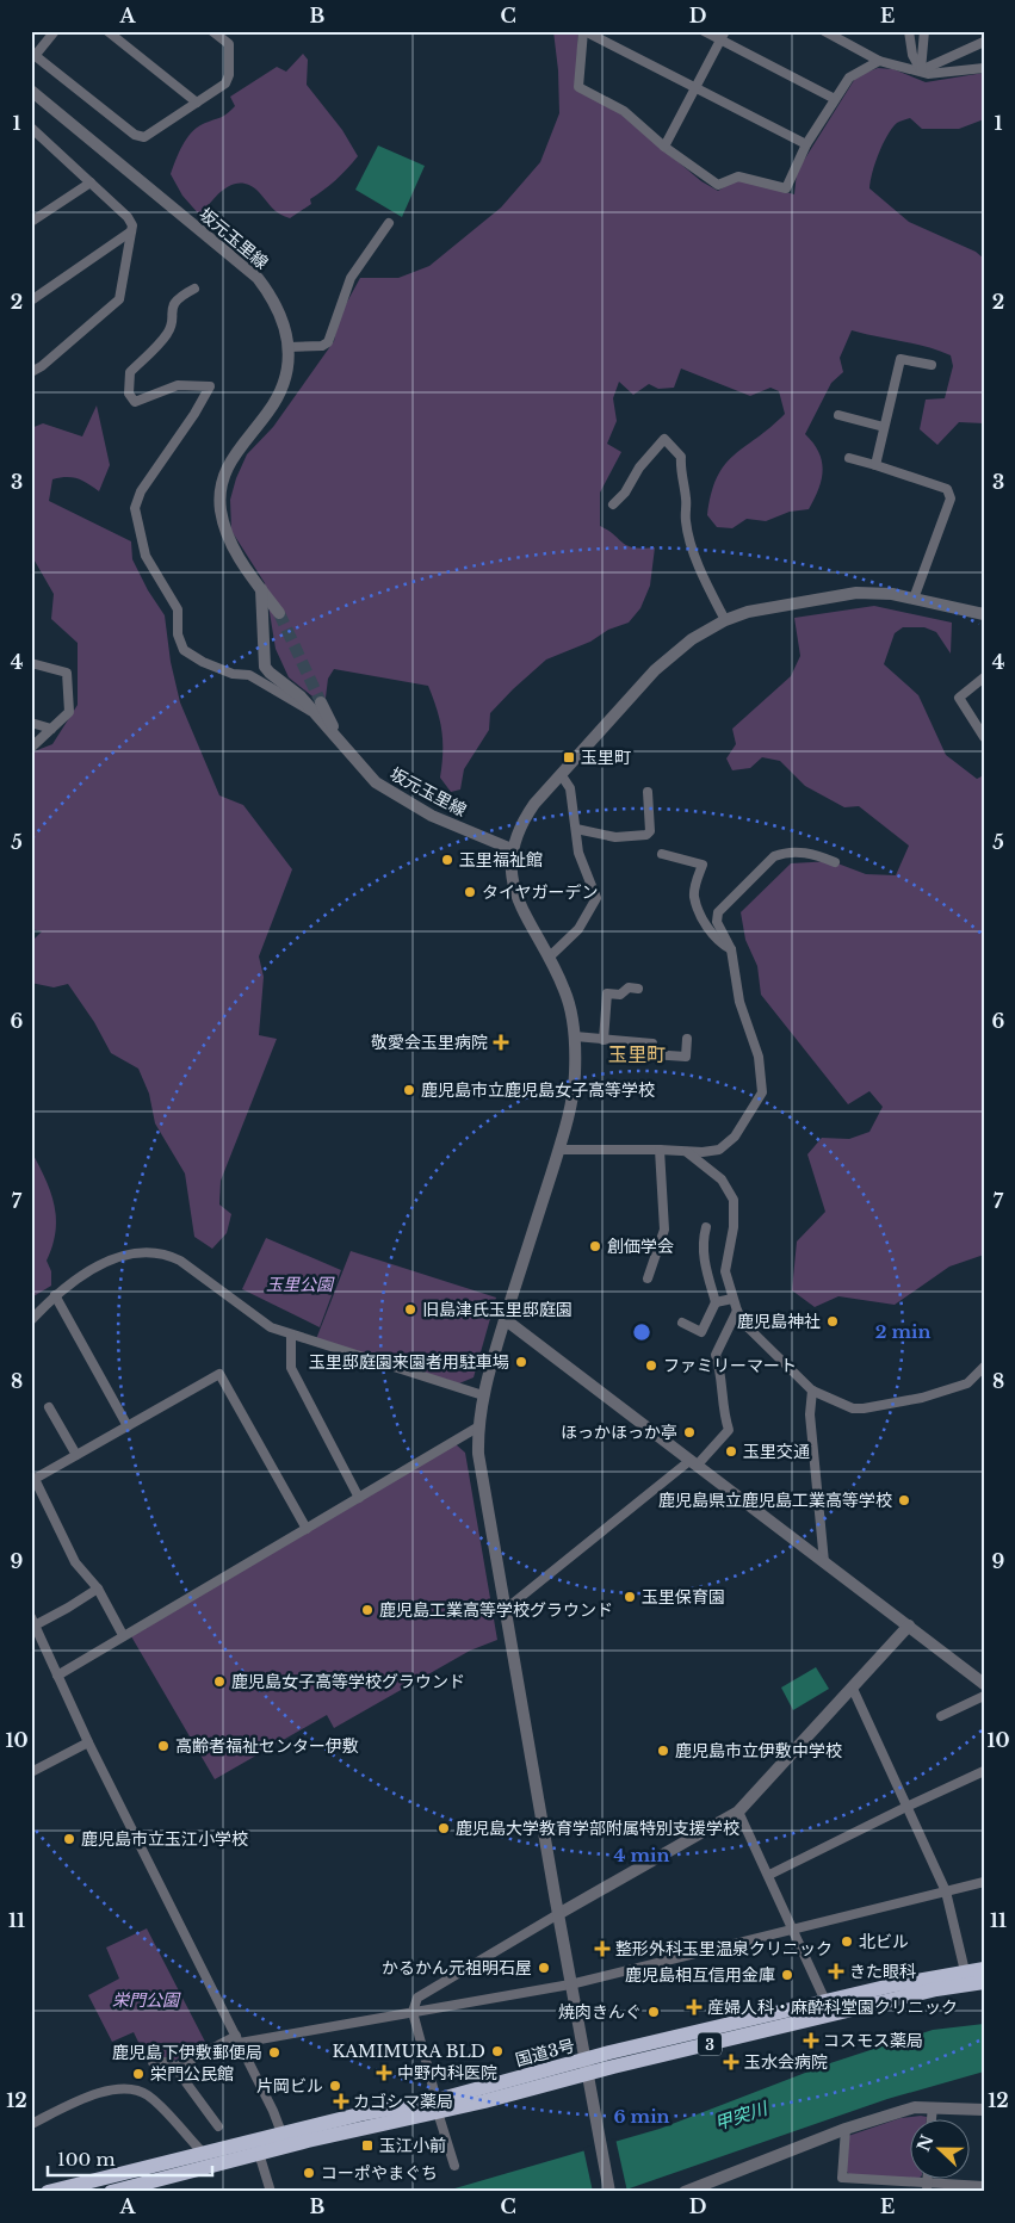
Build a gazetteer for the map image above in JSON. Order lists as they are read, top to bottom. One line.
{"streets":{"highway":["3","国道3号"],"street":["坂元玉里線"]},"districts":["玉里町"],"water":["甲突川"],"parks":["玉里公園","栄門公園"],"places":{"transit":["玉里町","玉江小前"],"other":["玉里福祉館","タイヤガーデン","鹿児島市立鹿児島女子高等学校","創価学会","旧島津氏玉里邸庭園","鹿児島神社","玉里邸庭園来園者用駐車場","ファミリーマート","ほっかほっか亭","玉里交通","鹿児島県立鹿児島工業高等学校","玉里保育園","鹿児島工業高等学校グラウンド","鹿児島女子高等学校グラウンド","高齢者福祉センター伊敷","鹿児島市立伊敷中学校","鹿児島大学教育学部附属特別支援学校","鹿児島市立玉江小学校","北ビル","かるかん元祖明石屋","鹿児島相互信用金庫","焼肉きんぐ","KAMIMURA BLD","鹿児島下伊敷郵便局","栄門公民館","片岡ビル","コーポやまぐち"],"health":["敬愛会玉里病院","整形外科玉里温泉クリニック","きた眼科","産婦人科・麻酔科堂園クリニック","コスモス薬局","玉水会病院","中野内科医院","カゴシマ薬局"]},"scale_bar":"100 m","north":"left","grid":{"columns":["A","B","C","D","E"],"rows":["1","2","3","4","5","6","7","8","9","10","11","12"]},"rings":["2 min","4 min","6 min"]}
